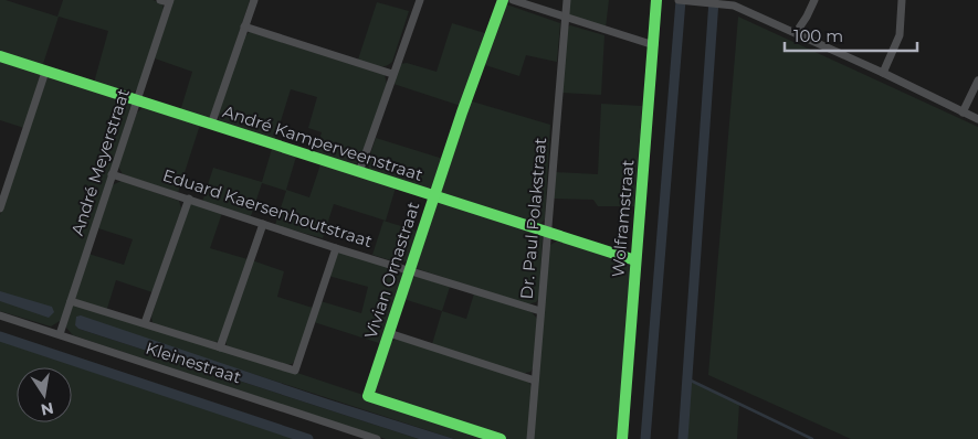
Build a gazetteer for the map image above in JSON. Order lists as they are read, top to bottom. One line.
{"streets":{"street":["André Kamperveenstraat","André Meyerstraat","Eduard Kaersenhoutstraat","Dr. Paul Polakstraat","Wolframstraat","Vivian Ornastraat","Kleinestraat"]},"crossings":[["André Kamperveenstraat","André Meyerstraat"],["André Kamperveenstraat","Dr. Paul Polakstraat"],["André Kamperveenstraat","Wolframstraat"],["André Kamperveenstraat","Vivian Ornastraat"],["André Meyerstraat","Eduard Kaersenhoutstraat"],["André Meyerstraat","Kleinestraat"],["Eduard Kaersenhoutstraat","Dr. Paul Polakstraat"],["Eduard Kaersenhoutstraat","Vivian Ornastraat"]],"scale_bar":"100 m","north":"bottom"}
